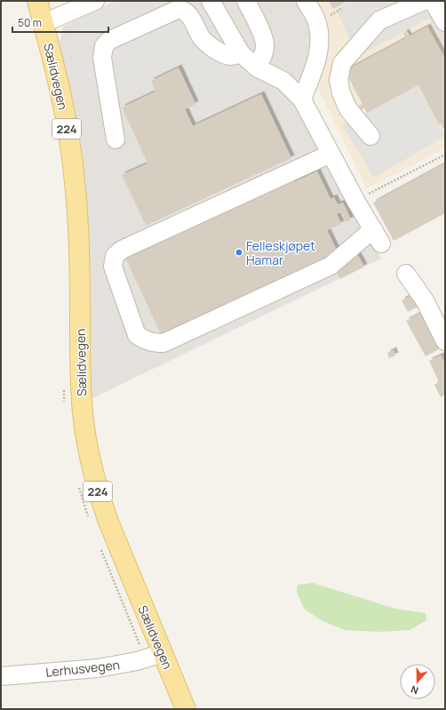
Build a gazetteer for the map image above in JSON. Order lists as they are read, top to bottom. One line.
{"streets":{"main road":["Sælidvegen","224"],"street":["Lerhusvegen"]},"crossings":[["Sælidvegen","Lerhusvegen"]],"places":["Felleskjøpet Hamar"],"scale_bar":"50 m","north":"bottom"}
